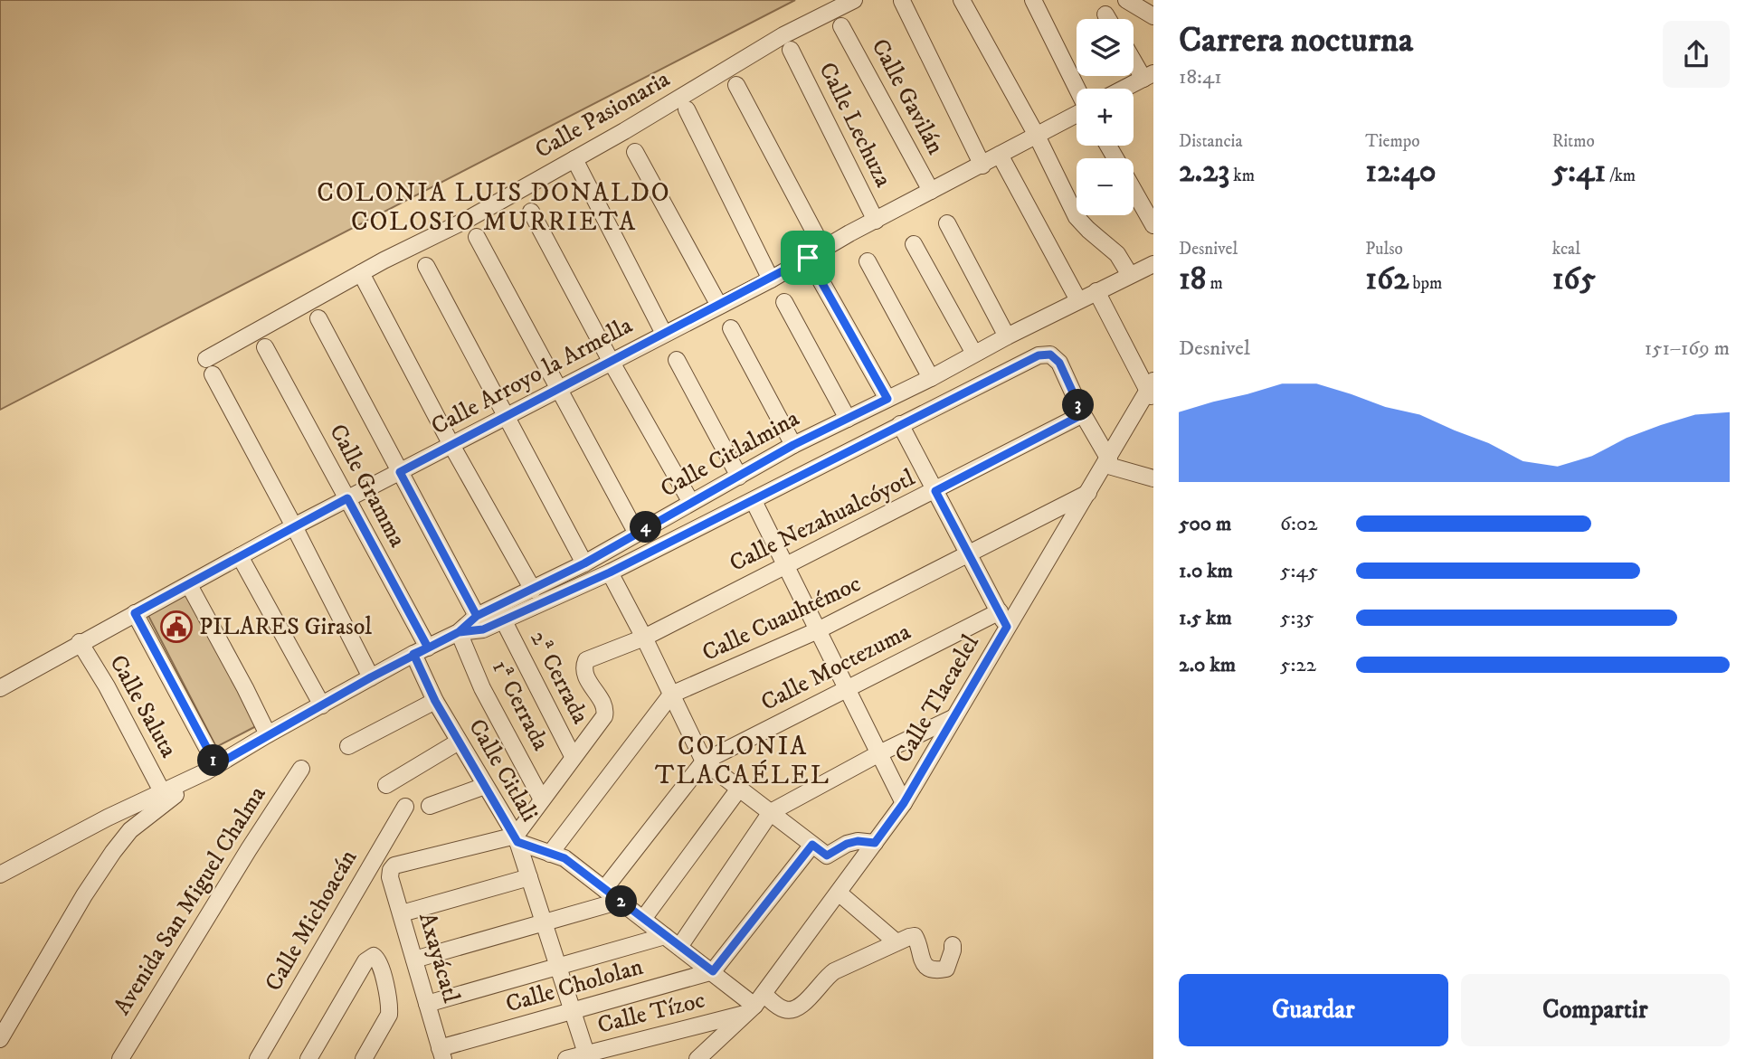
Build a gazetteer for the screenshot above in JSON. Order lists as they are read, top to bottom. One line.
{"streets":{"street":["Calle Gavilán","Calle Pasionaria","Calle Lechuza","Calle Arroyo la Armella","Calle Citlalmina","Calle Gramma","Calle Nezahualcóyotl","Calle Cuauhtémoc","Calle Moctezuma","2ª Cerrada","Calle Tlacaelel","1ª Cerrada","Calle Saluta","Calle Citlali","Avenida San Miguel Chalma","Calle Michoacán","Axayácatl","Calle Chololan","Calle Tízoc"]},"crossings":[["Calle Gavilán","Calle Arroyo la Armella"],["Calle Lechuza","Calle Arroyo la Armella"],["Calle Arroyo la Armella","Calle Gramma"],["Calle Arroyo la Armella","Calle Saluta"],["Calle Citlalmina","Calle Gramma"],["Calle Citlalmina","1ª Cerrada"],["Calle Citlalmina","Calle Saluta"],["Calle Citlalmina","Calle Citlali"],["Calle Gramma","Calle Citlali"],["Calle Nezahualcóyotl","2ª Cerrada"],["Calle Cuauhtémoc","Calle Tlacaelel"],["Calle Tlacaelel","Calle Tízoc"],["Calle Citlali","Axayácatl"],["Calle Citlali","Calle Chololan"],["Calle Citlali","Calle Tízoc"],["Axayácatl","Calle Chololan"]],"districts":["COLONIA LUIS DONALDO COLOSIO MURRIETA","COLONIA TLACAÉLEL"],"places":{"public building":["PILARES Girasol"]},"page":{"heading":["Carrera nocturna","18:41"],"map_buttons":["+","−"],"stats":[["Distancia","2.23 km"],["Tiempo","12:40"],["Ritmo","5:41 /km"],["Desnivel","18 m"],["Pulso","162 bpm"],["kcal","165"]],"chart":["Desnivel","151–169 m"],"pins":["3","4","1","2"],"list":[{"name":"500 m","note":"6:02"},{"name":"1.0 km","note":"5:45"},{"name":"1.5 km","note":"5:35"},{"name":"2.0 km","note":"5:22"}],"buttons":["Guardar","Compartir"]}}
